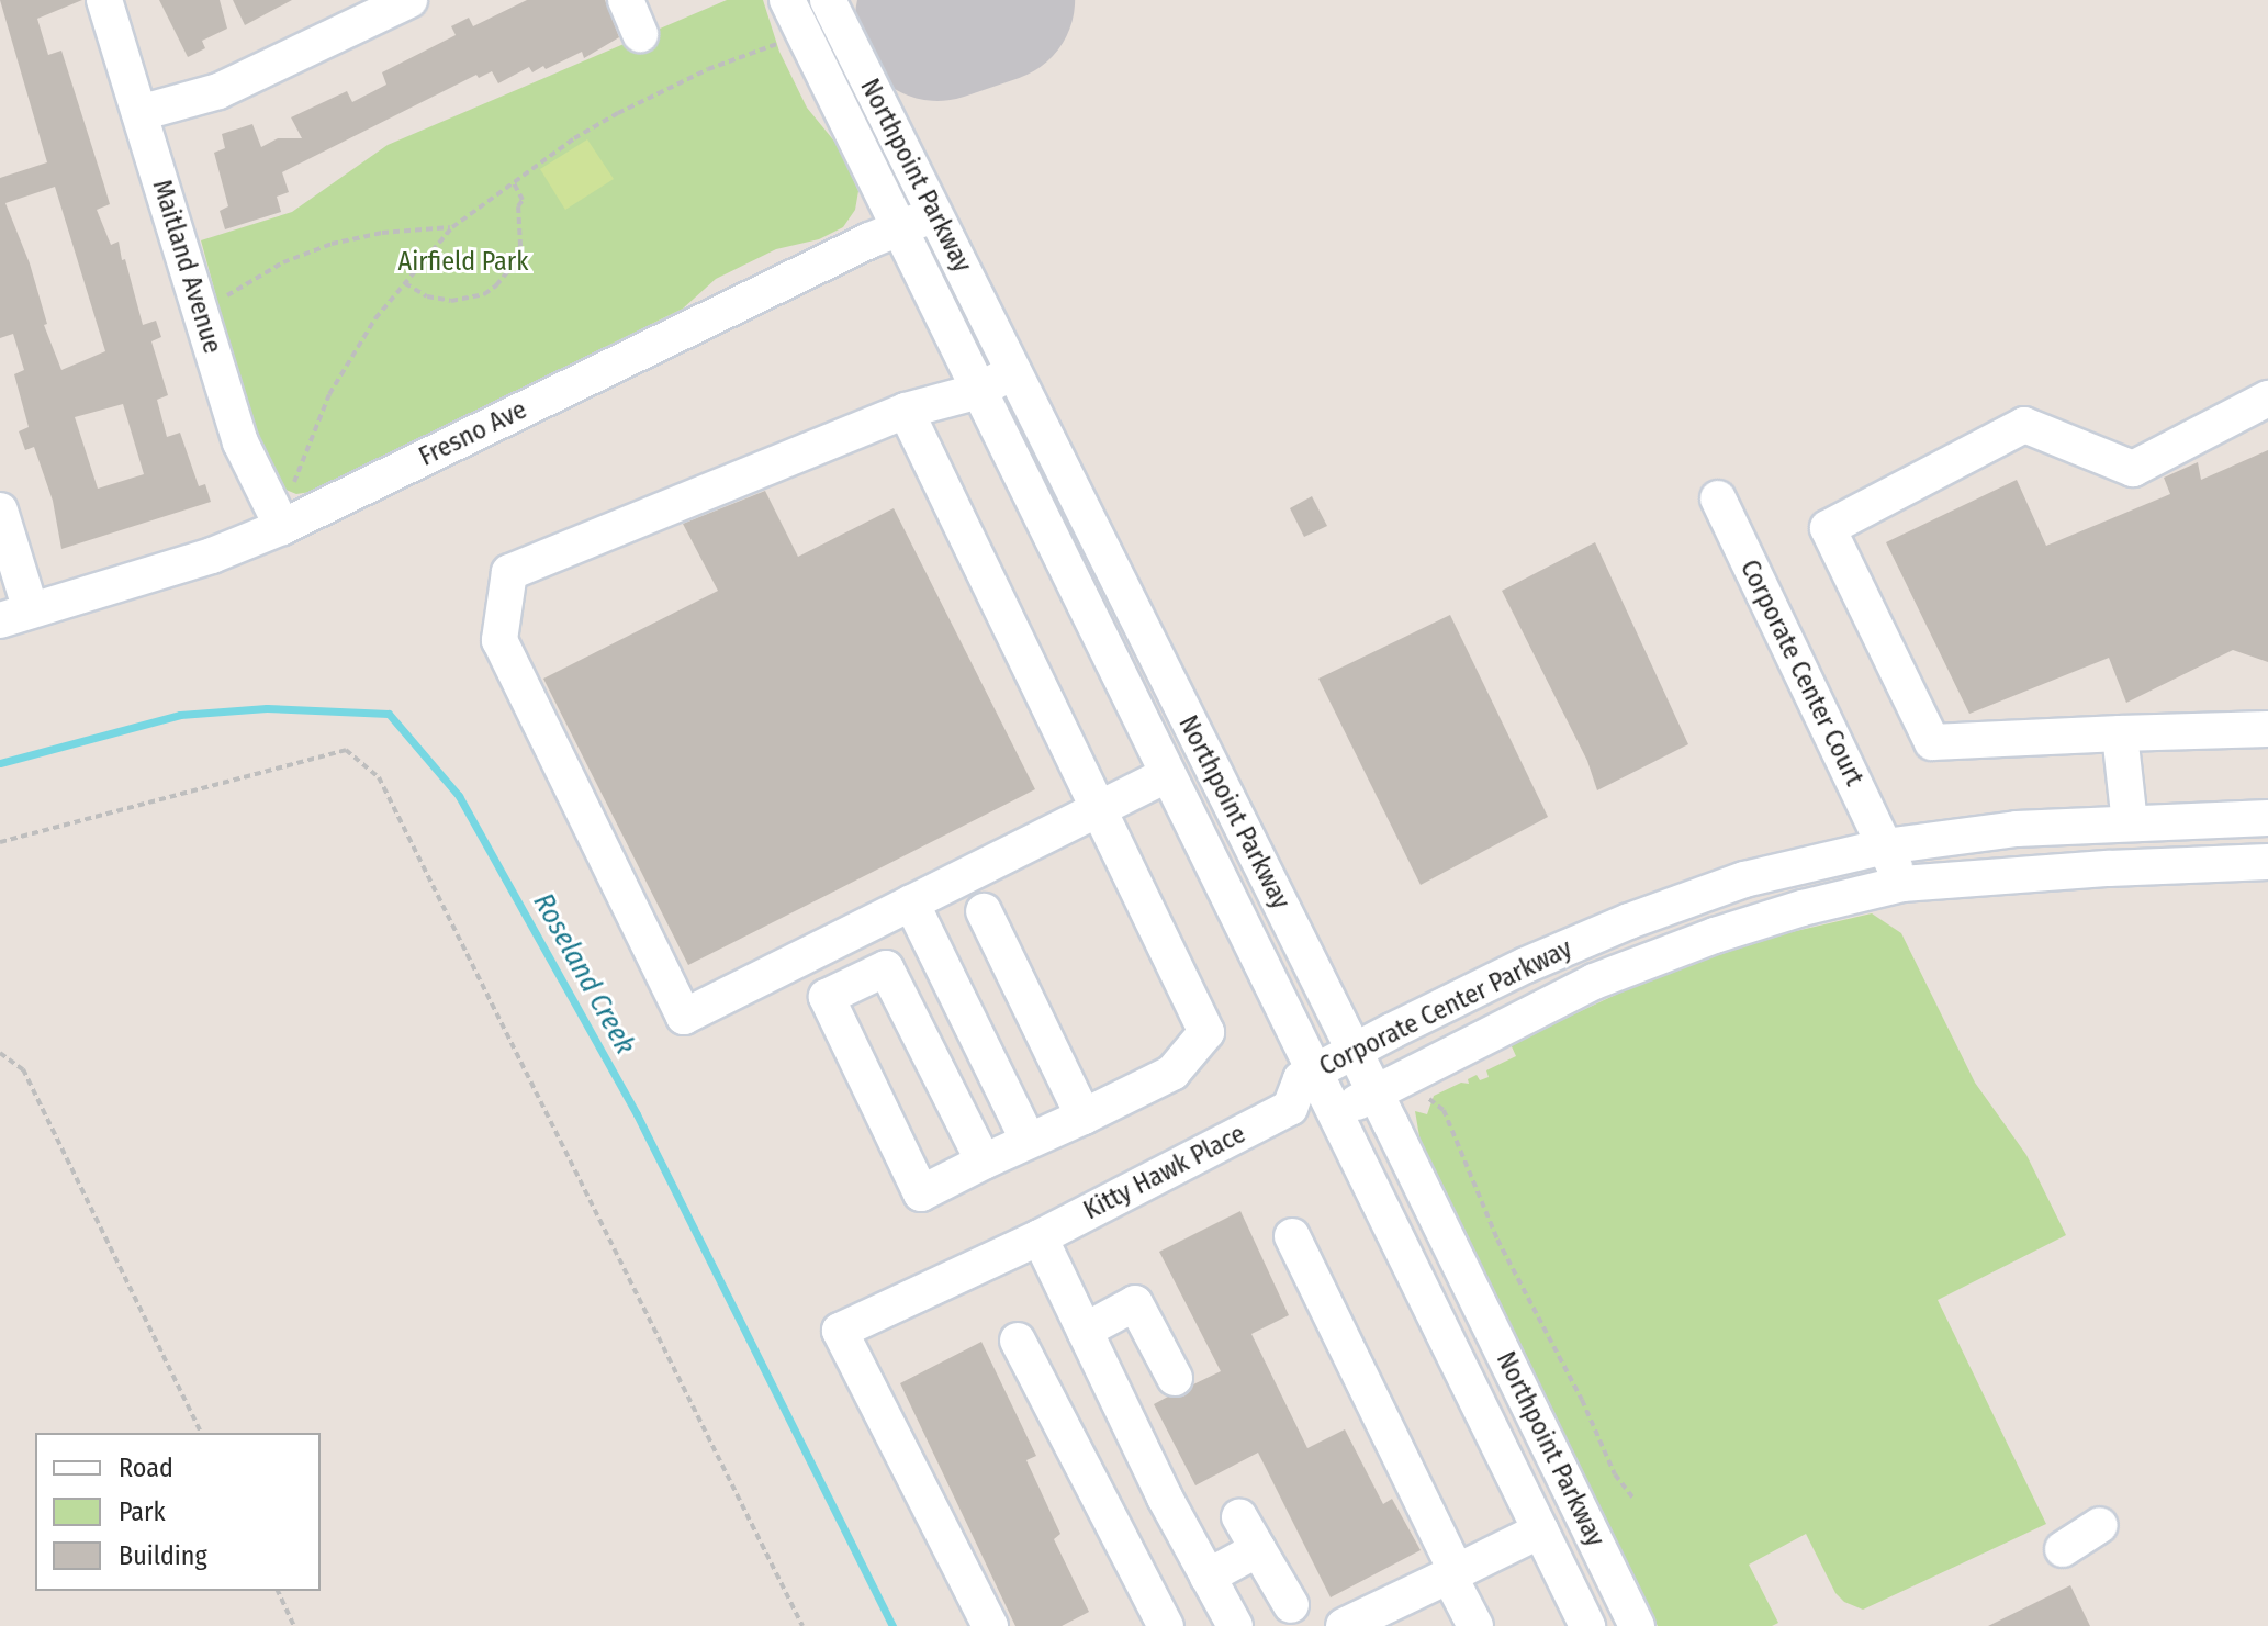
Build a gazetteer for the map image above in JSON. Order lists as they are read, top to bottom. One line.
{"streets":{"street":["Northpoint Parkway","Maitland Avenue","Fresno Ave","Corporate Center Court","Corporate Center Parkway","Kitty Hawk Place"]},"crossings":[["Northpoint Parkway","Fresno Ave"],["Northpoint Parkway","Corporate Center Parkway"],["Maitland Avenue","Fresno Ave"],["Corporate Center Court","Corporate Center Parkway"],["Corporate Center Parkway","Kitty Hawk Place"]],"water":["Roseland Creek"],"parks":["Airfield Park"],"legend":["Road","Park","Building"]}
